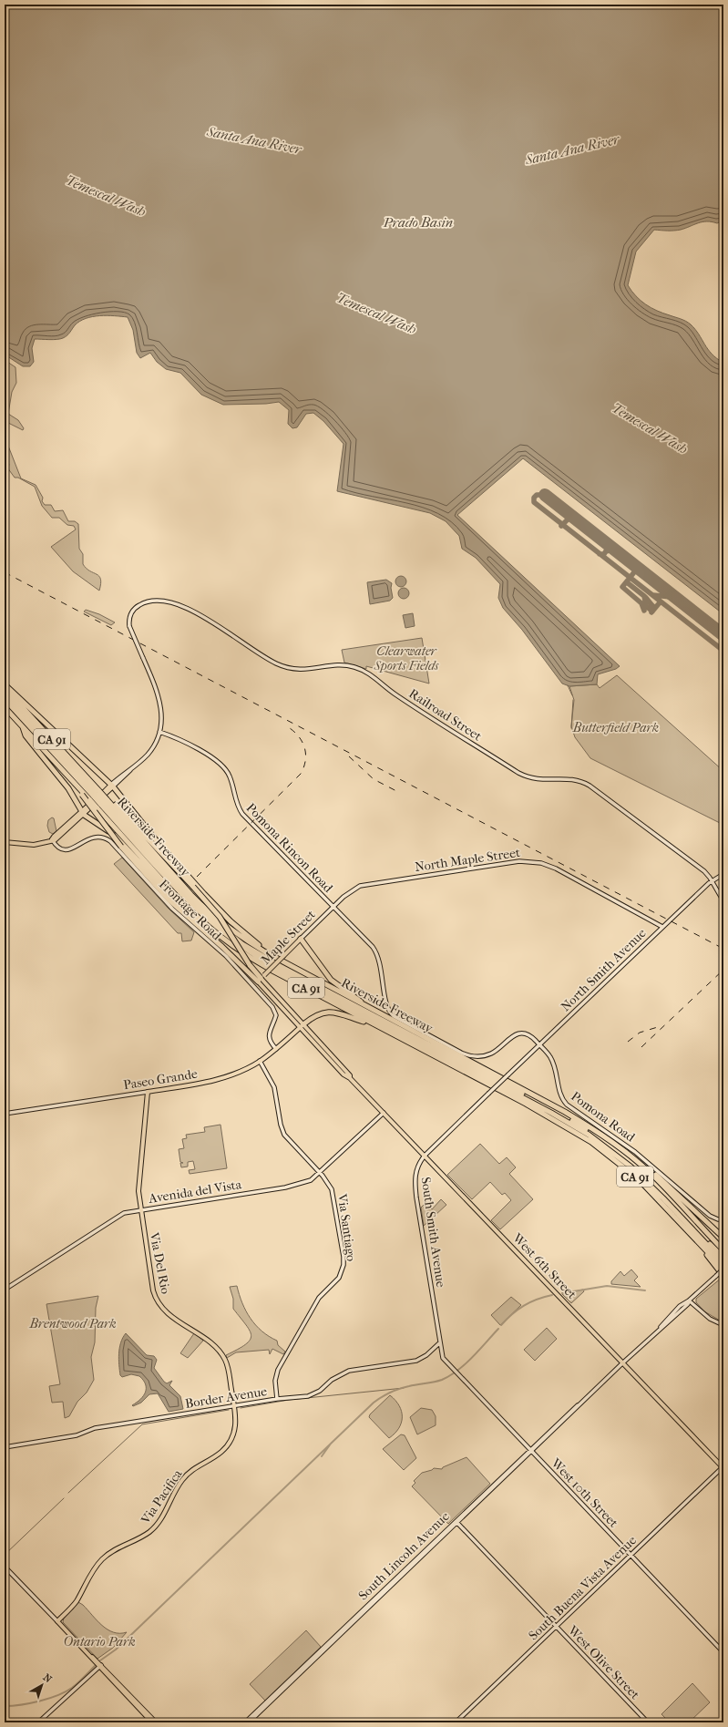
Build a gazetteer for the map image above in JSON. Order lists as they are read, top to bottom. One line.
{"streets":{"highway":["CA 91","Riverside Freeway"],"main road":["Railroad Street","Pomona Rincon Road","North Maple Street","Frontage Road","Maple Street","North Smith Avenue","Paseo Grande","Pomona Road","Avenida del Vista","Via Santiago","South Smith Avenue","Via Del Rio","West 6th Street","Border Avenue","West 10th Street","Via Pacifica","South Lincoln Avenue","South Buena Vista Avenue","West Olive Street"]},"crossings":[["Railroad Street","Pomona Rincon Road"],["Railroad Street","North Smith Avenue"],["Riverside Freeway","South Lincoln Avenue"],["Pomona Rincon Road","North Maple Street"],["Pomona Rincon Road","Maple Street"],["Pomona Rincon Road","Pomona Road"],["North Maple Street","Maple Street"],["North Maple Street","North Smith Avenue"],["North Maple Street","Pomona Road"],["Frontage Road","Paseo Grande"],["Maple Street","Pomona Road"],["Maple Street","West 6th Street"],["North Smith Avenue","Pomona Road"],["North Smith Avenue","South Smith Avenue"],["Paseo Grande","Via Santiago"],["Paseo Grande","Via Del Rio"],["Paseo Grande","West 6th Street"],["Avenida del Vista","Via Santiago"],["Avenida del Vista","Via Del Rio"],["Avenida del Vista","West 6th Street"],["Via Santiago","Border Avenue"],["South Smith Avenue","West 6th Street"],["South Smith Avenue","Border Avenue"],["South Smith Avenue","West 10th Street"],["Via Del Rio","Border Avenue"],["Via Del Rio","Via Pacifica"],["West 6th Street","South Lincoln Avenue"],["West 6th Street","South Buena Vista Avenue"],["Border Avenue","West 10th Street"],["Border Avenue","Via Pacifica"],["West 10th Street","South Lincoln Avenue"],["West 10th Street","South Buena Vista Avenue"],["South Lincoln Avenue","West Olive Street"],["South Buena Vista Avenue","West Olive Street"]],"water":["Santa Ana River","Temescal Wash","Prado Basin"],"parks":["Clearwater Sports Fields","Butterfield Park","Brentwood Park","Ontario Park"],"north":"top right"}
